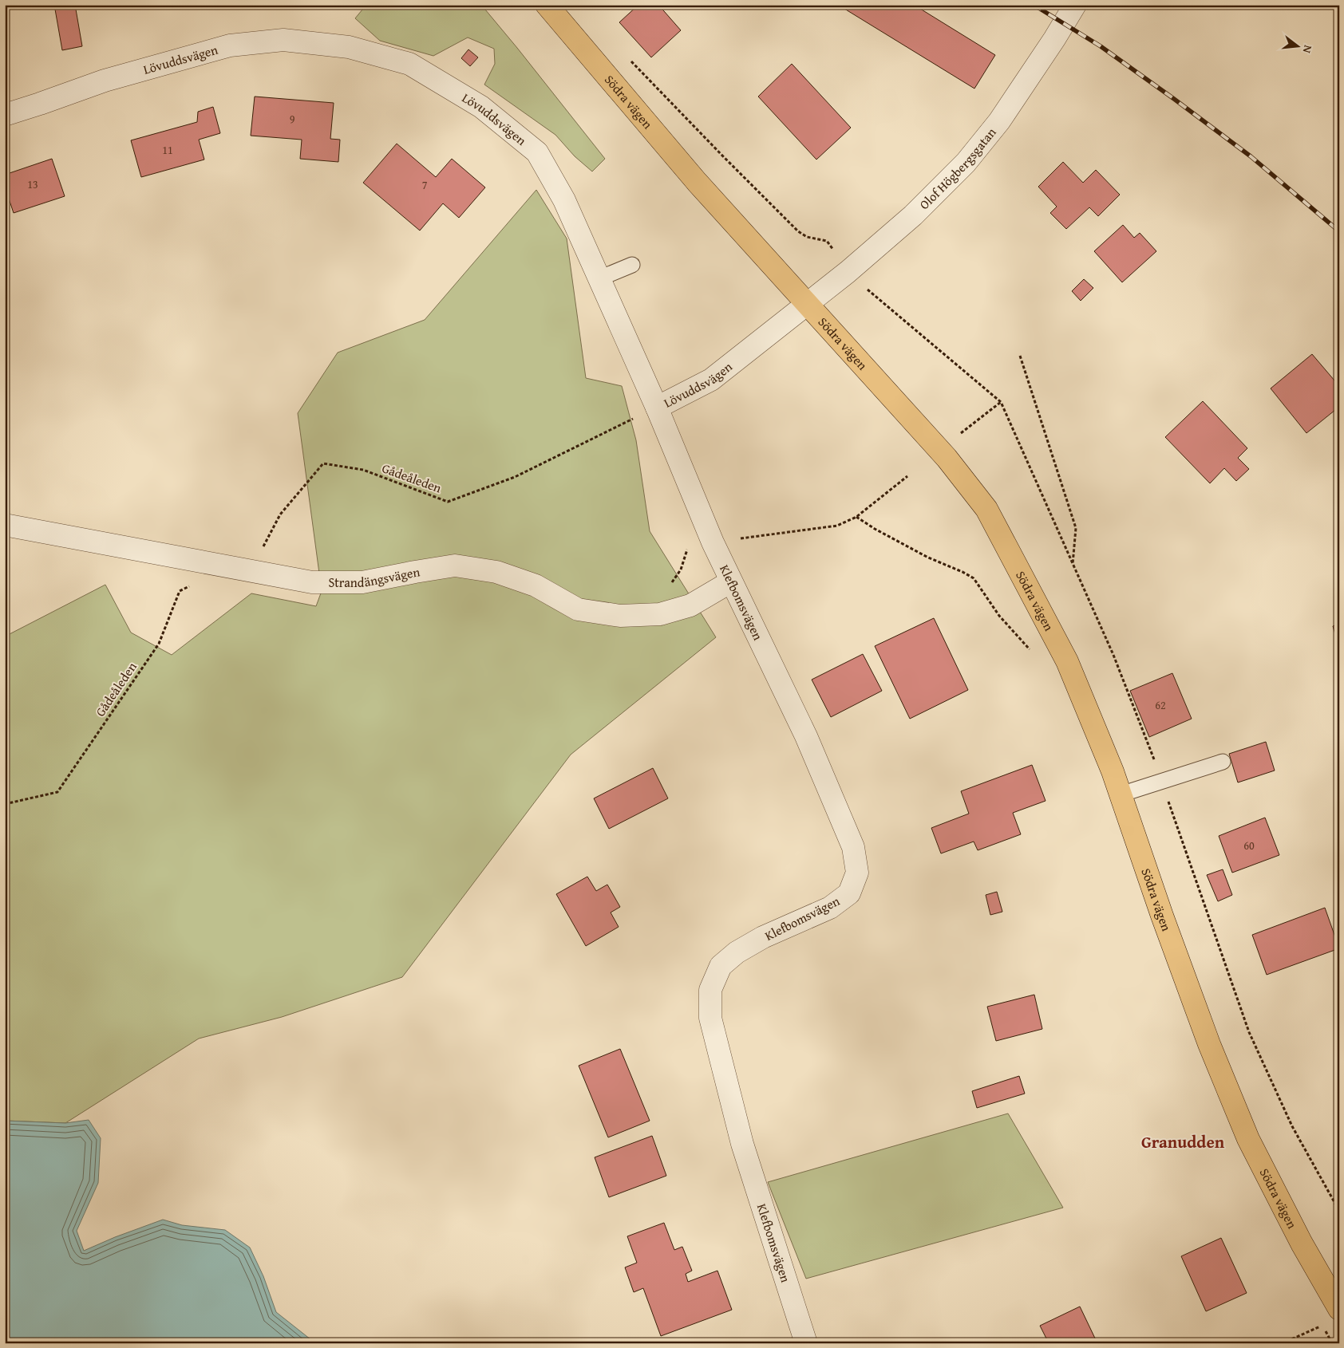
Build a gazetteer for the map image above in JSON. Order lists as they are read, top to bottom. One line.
{"streets":{"highway":["Södra vägen"],"street":["Lövuddsvägen","Olof Högbergsgatan","Strandängsvägen","Klefbomsvägen"],"path":["Gådeåleden"]},"crossings":[["Lövuddsvägen","Södra vägen"],["Lövuddsvägen","Olof Högbergsgatan"],["Lövuddsvägen","Gådeåleden"],["Lövuddsvägen","Klefbomsvägen"],["Södra vägen","Olof Högbergsgatan"],["Gådeåleden","Strandängsvägen"],["Gådeåleden","Klefbomsvägen"],["Strandängsvägen","Klefbomsvägen"]],"districts":["Granudden"],"house_numbers":["9","11","13","7","62","60"],"north":"right"}
